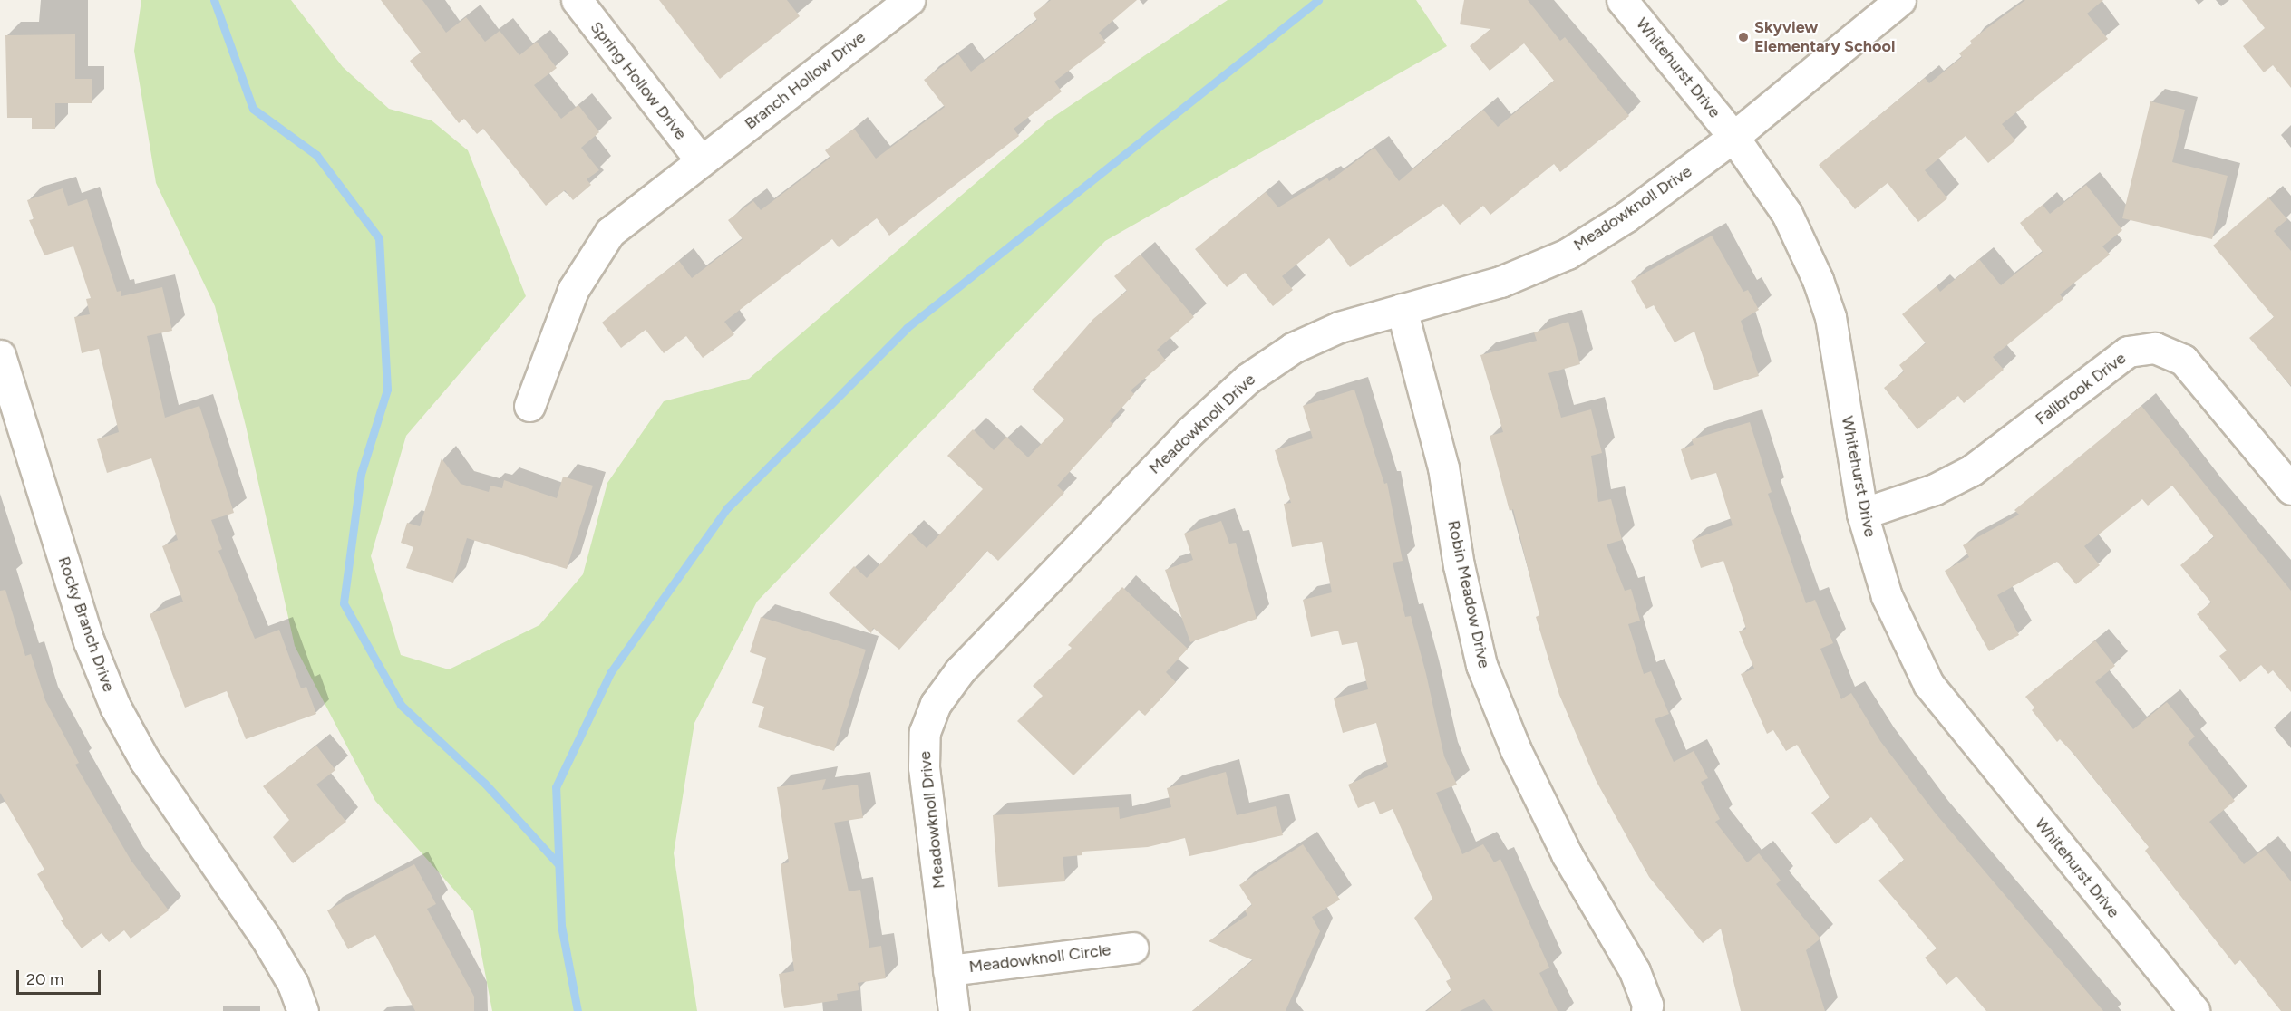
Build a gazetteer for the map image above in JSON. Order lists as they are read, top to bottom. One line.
{"streets":{"street":["Whitehurst Drive","Spring Hollow Drive","Branch Hollow Drive","Meadowknoll Drive","Fallbrook Drive","Robin Meadow Drive","Rocky Branch Drive","Meadowknoll Circle"]},"crossings":[["Whitehurst Drive","Meadowknoll Drive"],["Whitehurst Drive","Fallbrook Drive"],["Spring Hollow Drive","Branch Hollow Drive"],["Meadowknoll Drive","Robin Meadow Drive"],["Meadowknoll Drive","Meadowknoll Circle"]],"places":["Skyview Elementary School"],"scale_bar":"20 m"}
